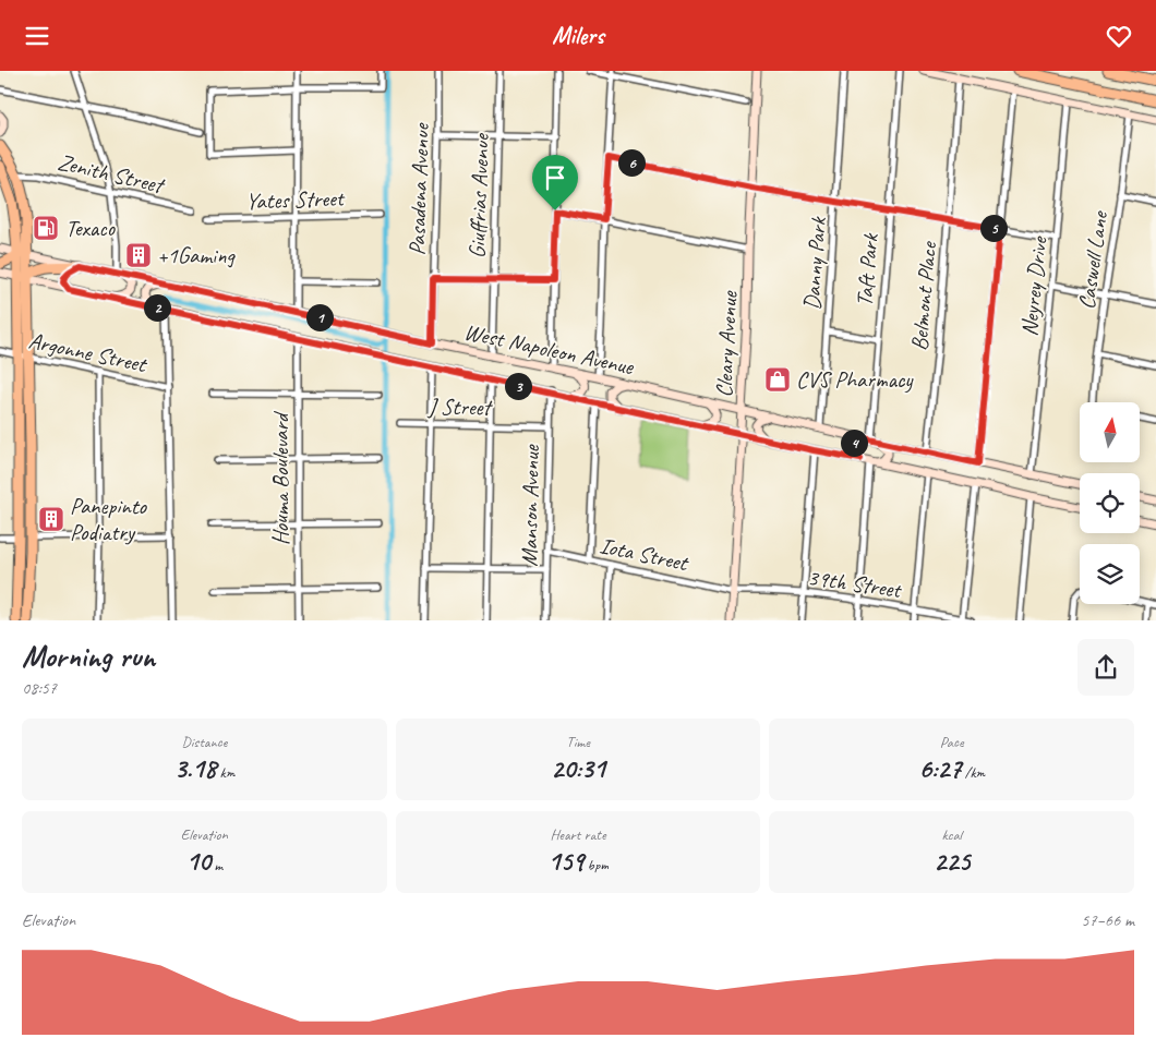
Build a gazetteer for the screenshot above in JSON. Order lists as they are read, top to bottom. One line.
{"streets":{"main road":["Cleary Avenue","West Napoleon Avenue"],"street":["Zenith Street","Pasadena Avenue","Giuffrias Avenue","Yates Street","Caswell Lane","Danny Park","Taft Park","Neyrey Drive","Belmont Place","Argonne Street","J Street","Houma Boulevard","Manson Avenue","Iota Street","39th Street"]},"crossings":[["Pasadena Avenue","West Napoleon Avenue"],["Giuffrias Avenue","West Napoleon Avenue"],["Danny Park","West Napoleon Avenue"],["Taft Park","West Napoleon Avenue"],["Neyrey Drive","West Napoleon Avenue"],["Belmont Place","West Napoleon Avenue"],["Cleary Avenue","West Napoleon Avenue"],["Cleary Avenue","Iota Street"],["Cleary Avenue","39th Street"],["West Napoleon Avenue","Houma Boulevard"],["West Napoleon Avenue","Manson Avenue"],["J Street","Manson Avenue"],["Manson Avenue","Iota Street"],["Iota Street","39th Street"]],"places":{"fuel station":["Texaco"],"building":["+1Gaming","Panepinto Podiatry"],"shop":["CVS Pharmacy"]},"north":"top","page":{"header":"Milers","pins":["6","5","2","1","3","4"],"heading":["Morning run","08:57"],"stats":[["Distance","3.18 km"],["Time","20:31"],["Pace","6:27 /km"],["Elevation","10 m"],["Heart rate","159 bpm"],["kcal","225"]],"chart":["Elevation","57–66 m"]}}
